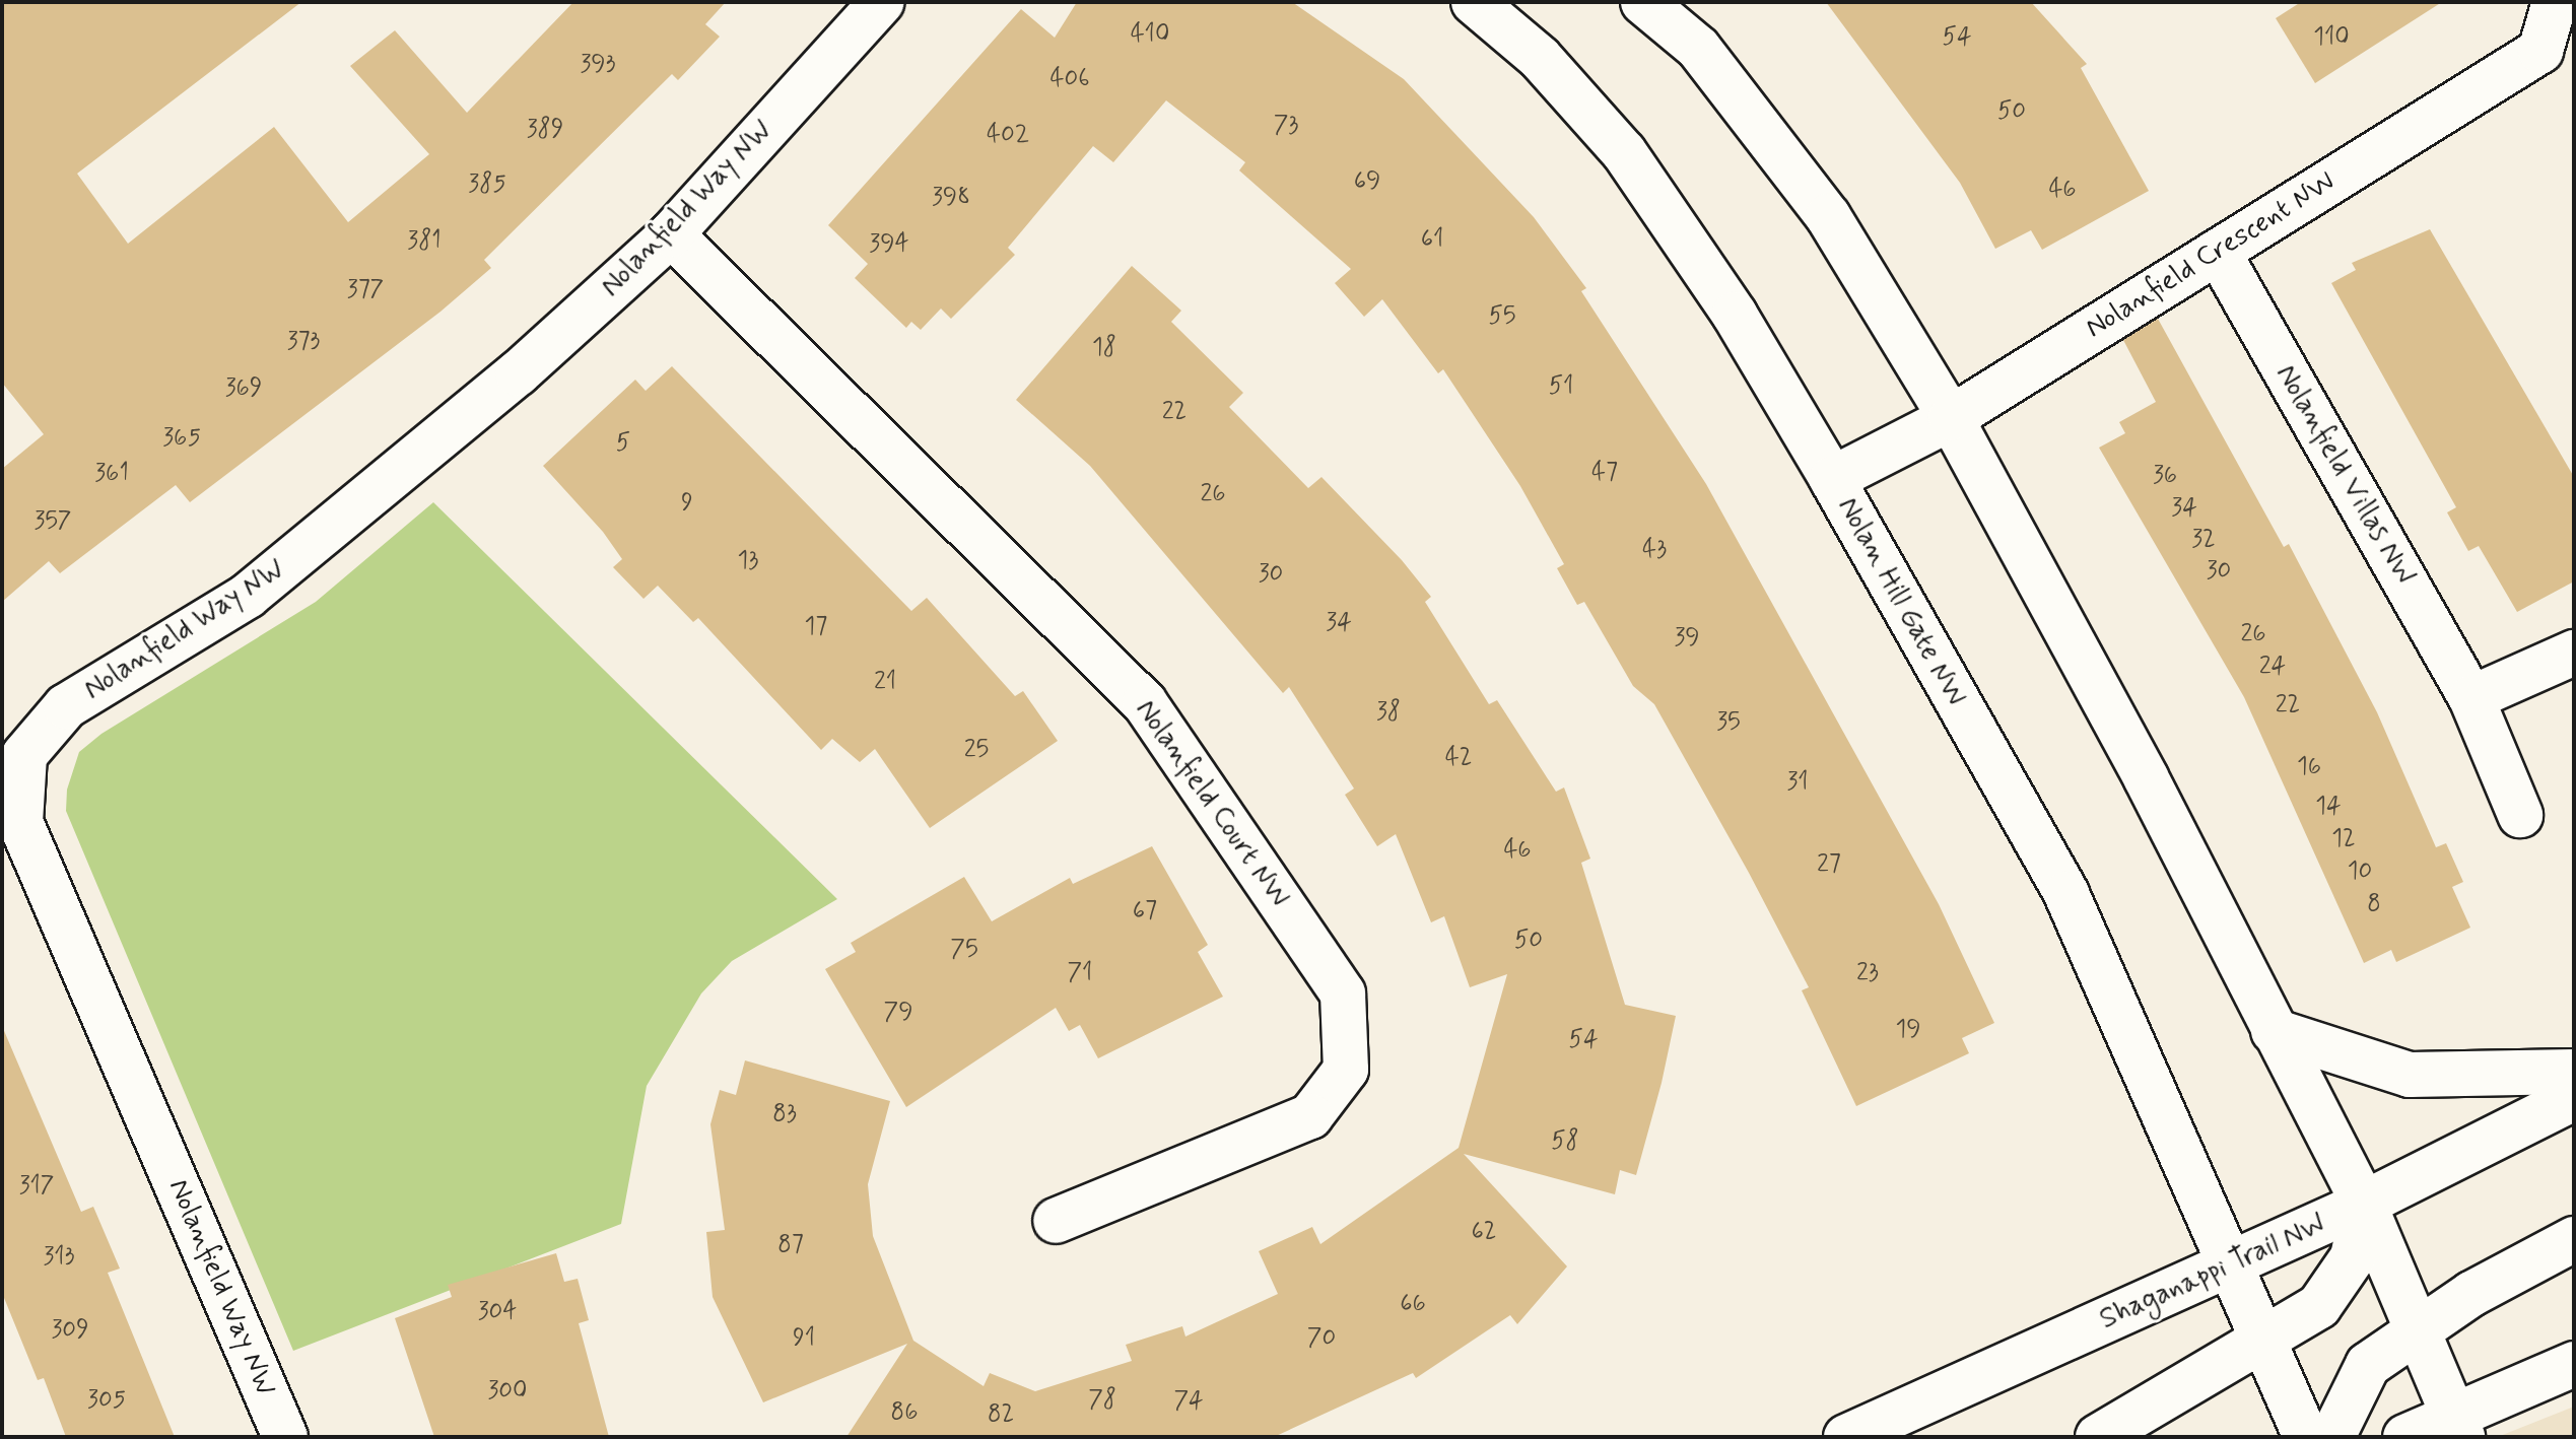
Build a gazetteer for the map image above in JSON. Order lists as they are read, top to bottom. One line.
{"streets":{"street":["Nolanfield Way NW","Nolanfield Crescent NW","Nolanfield Villas NW","Nolan Hill Gate NW","Nolanfield Court NW","Shaganappi Trail NW"]},"crossings":[["Nolanfield Way NW","Nolanfield Court NW"],["Nolanfield Crescent NW","Nolanfield Villas NW"],["Nolanfield Crescent NW","Nolan Hill Gate NW"],["Nolan Hill Gate NW","Shaganappi Trail NW"]],"house_numbers":["410","54","110","393","406","50","73","389","402","69","385","46","398","61","381","394","377","55","373","18","51","369","22","365","5","47","361","36","26","9","34","357","32","43","13","30","30","34","17","26","39","24","21","22","38","35","25","42","16","31","14","12","46","27","10","8","67","50","75","71","23","79","19","54","83","58","317","62","87","313","66","304","309","91","70","300","305","78","74","86","82"]}
